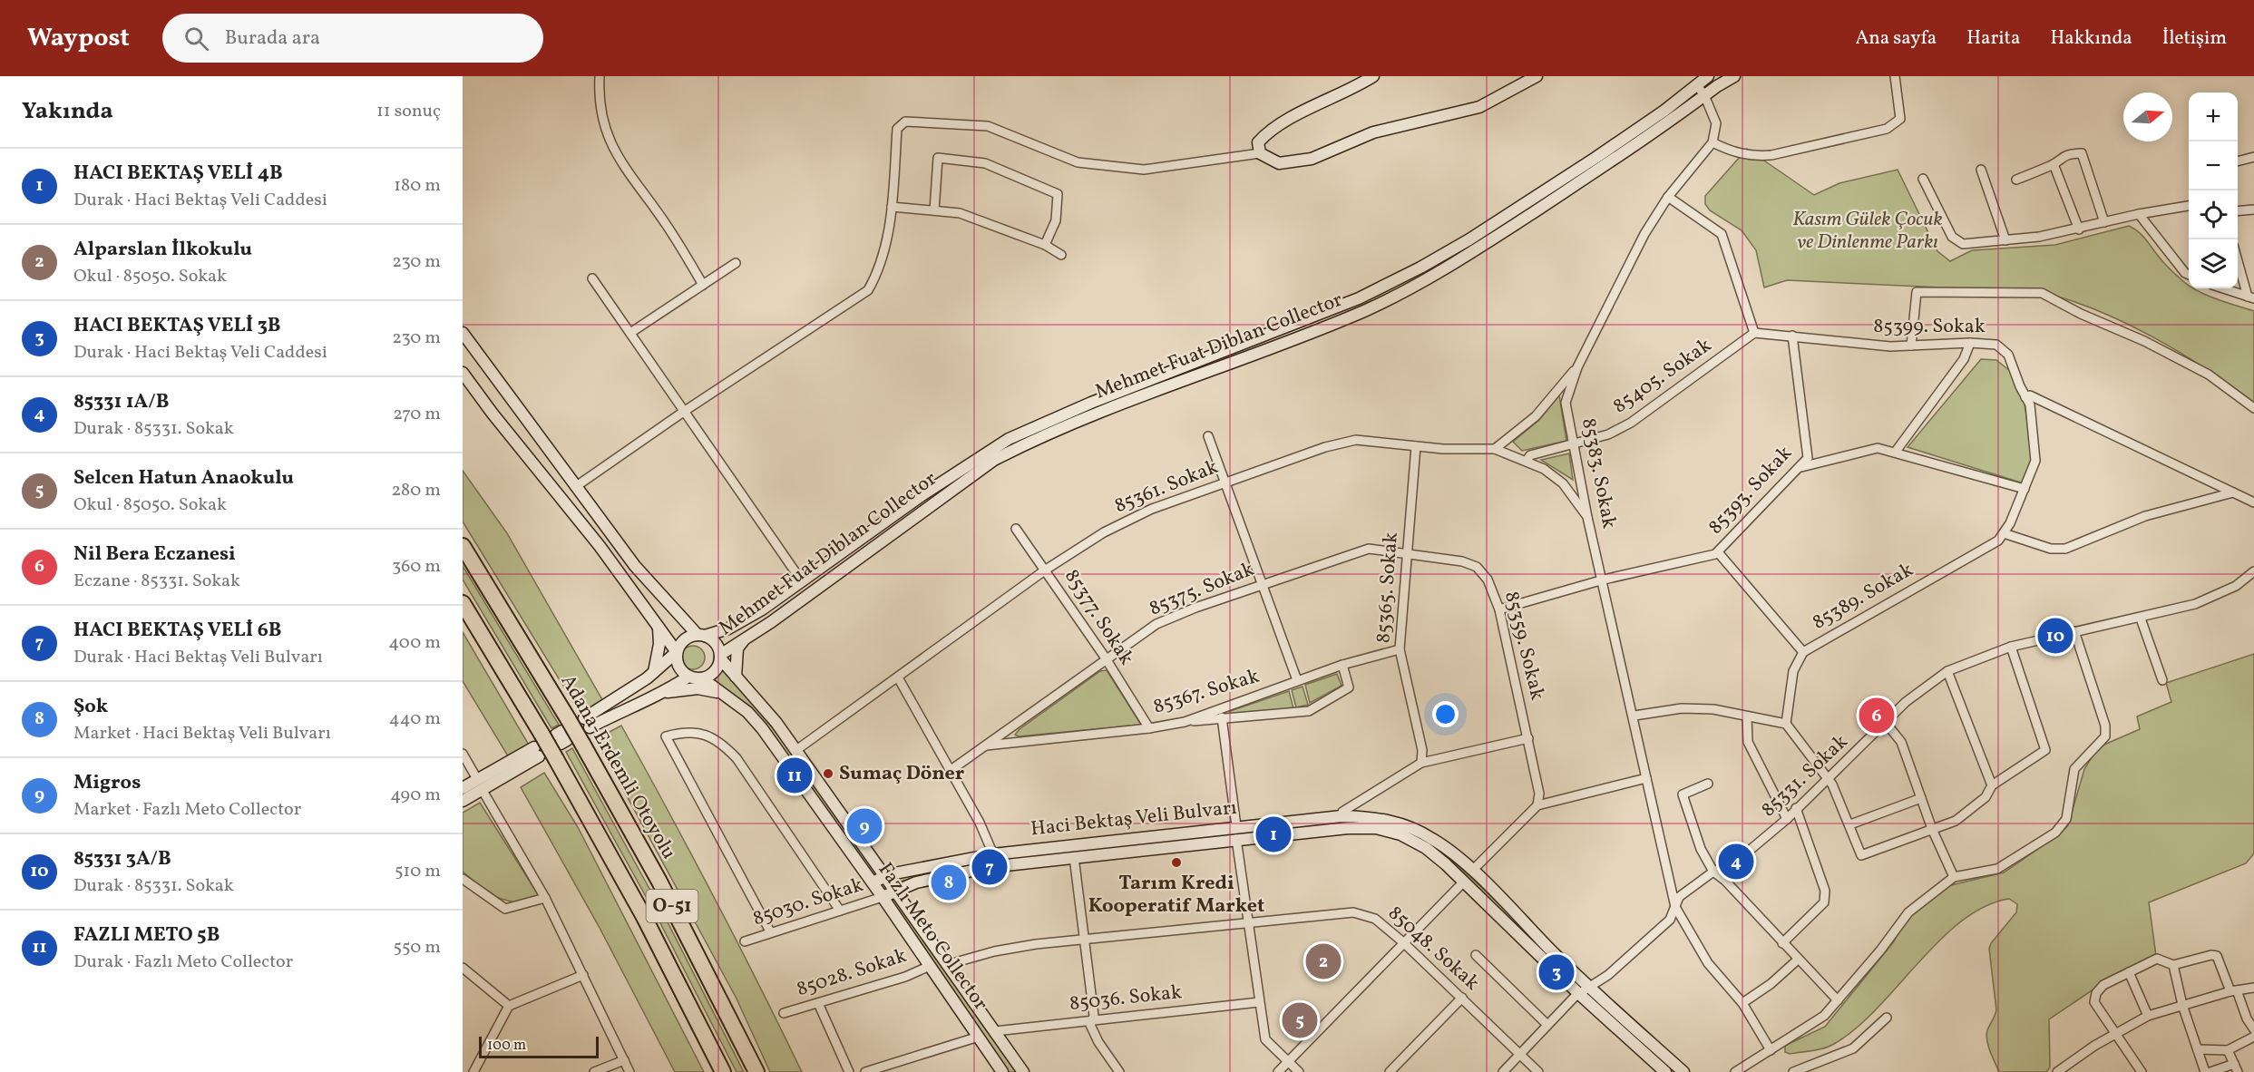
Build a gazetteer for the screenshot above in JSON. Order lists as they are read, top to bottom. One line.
{"streets":{"highway":["Adana-Erdemli Otoyolu","O-51"],"main road":["Mehmet Fuat Diblan Collector","Haci Bektaş Veli Bulvarı","Fazlı Meto Collector"],"street":["85399. Sokak","85405. Sokak","85383. Sokak","85361. Sokak","85393. Sokak","85365. Sokak","85375. Sokak","85389. Sokak","85377. Sokak","85359. Sokak","85367. Sokak","85331. Sokak","85030. Sokak","85048. Sokak","85028. Sokak","85036. Sokak"]},"crossings":[["85399. Sokak","85405. Sokak"],["85399. Sokak","85393. Sokak"],["85399. Sokak","85389. Sokak"],["Mehmet Fuat Diblan Collector","Fazlı Meto Collector"],["85405. Sokak","85383. Sokak"],["85405. Sokak","85361. Sokak"],["85383. Sokak","85361. Sokak"],["85383. Sokak","85393. Sokak"],["85383. Sokak","85331. Sokak"],["85361. Sokak","85365. Sokak"],["85361. Sokak","85377. Sokak"],["85361. Sokak","Fazlı Meto Collector"],["85393. Sokak","85359. Sokak"],["85365. Sokak","85375. Sokak"],["85365. Sokak","85359. Sokak"],["85365. Sokak","85367. Sokak"],["85375. Sokak","85377. Sokak"],["85375. Sokak","85359. Sokak"],["85375. Sokak","85367. Sokak"],["85377. Sokak","85367. Sokak"],["85331. Sokak","Haci Bektaş Veli Bulvarı"],["85331. Sokak","85048. Sokak"],["Haci Bektaş Veli Bulvarı","85030. Sokak"],["Haci Bektaş Veli Bulvarı","Fazlı Meto Collector"],["85030. Sokak","Fazlı Meto Collector"],["Fazlı Meto Collector","85048. Sokak"],["Fazlı Meto Collector","85028. Sokak"],["Fazlı Meto Collector","85036. Sokak"]],"parks":["Kasım Gülek Çocuk ve Dinlenme Parkı"],"places":["Sumaç Döner","Tarım Kredi Kooperatif Market"],"scale_bar":"100 m","north":"right","page":{"header":"Waypost","search":"Burada ara","nav":["Ana sayfa","Harita","Hakkında","İletişim"],"heading":["Yakında","11 sonuç"],"map_buttons":["+","−"],"list":[{"mark":"1","name":"HACI BEKTAŞ VELİ 4B","note":"Durak · Haci Bektaş Veli Caddesi","value":"180 m"},{"mark":"2","name":"Alparslan İlkokulu","note":"Okul · 85050. Sokak","value":"230 m"},{"mark":"3","name":"HACI BEKTAŞ VELİ 3B","note":"Durak · Haci Bektaş Veli Caddesi","value":"230 m"},{"mark":"4","name":"85331 1A/B","note":"Durak · 85331. Sokak","value":"270 m"},{"mark":"5","name":"Selcen Hatun Anaokulu","note":"Okul · 85050. Sokak","value":"280 m"},{"mark":"6","name":"Nil Bera Eczanesi","note":"Eczane · 85331. Sokak","value":"360 m"},{"mark":"7","name":"HACI BEKTAŞ VELİ 6B","note":"Durak · Haci Bektaş Veli Bulvarı","value":"400 m"},{"mark":"8","name":"Şok","note":"Market · Haci Bektaş Veli Bulvarı","value":"440 m"},{"mark":"9","name":"Migros","note":"Market · Fazlı Meto Collector","value":"490 m"},{"mark":"10","name":"85331 3A/B","note":"Durak · 85331. Sokak","value":"510 m"},{"mark":"11","name":"FAZLI METO 5B","note":"Durak · Fazlı Meto Collector","value":"550 m"}],"pins":["10","6","11","9","1","4","7","8","2","3","5"],"scale":"100 m"}}
